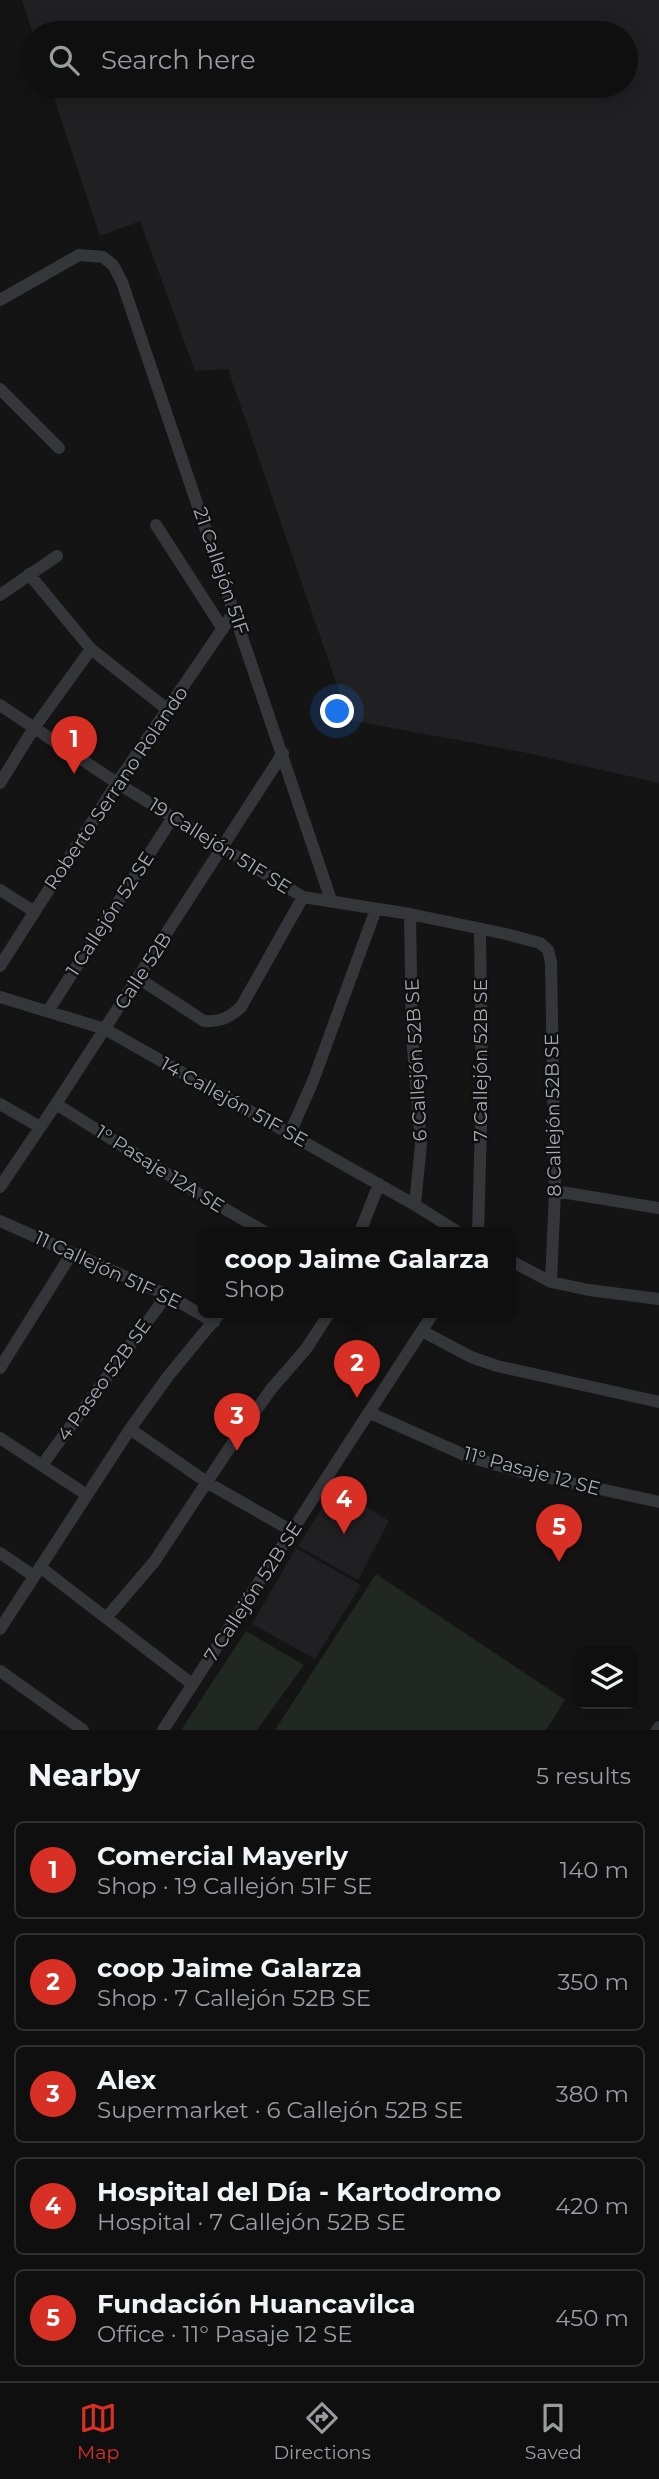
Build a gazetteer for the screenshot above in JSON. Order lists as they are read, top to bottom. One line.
{"streets":{"street":["21 Callejón 51F","Roberto Serrano Rolando","19 Callejón 51F SE","1 Callejón 52 SE","Calle 52B","6 Callejón 52B SE","7 Callejón 52B SE","14 Callejón 51F SE","8 Callejón 52B SE","1° Pasaje 12A SE","11 Callejón 51F SE","4 Paseo 52B SE","11° Pasaje 12 SE"]},"crossings":[["21 Callejón 51F","Roberto Serrano Rolando"],["21 Callejón 51F","19 Callejón 51F SE"],["21 Callejón 51F","Calle 52B"],["Roberto Serrano Rolando","19 Callejón 51F SE"],["19 Callejón 51F SE","1 Callejón 52 SE"],["19 Callejón 51F SE","Calle 52B"],["19 Callejón 51F SE","6 Callejón 52B SE"],["19 Callejón 51F SE","7 Callejón 52B SE"],["19 Callejón 51F SE","8 Callejón 52B SE"],["1 Callejón 52 SE","14 Callejón 51F SE"],["Calle 52B","14 Callejón 51F SE"],["Calle 52B","1° Pasaje 12A SE"],["6 Callejón 52B SE","14 Callejón 51F SE"],["7 Callejón 52B SE","11° Pasaje 12 SE"],["11 Callejón 51F SE","4 Paseo 52B SE"]],"page":{"search":"Search here","pins":["1","2","3","4","5"],"popup":["coop Jaime Galarza","Shop"],"heading":["Nearby","5 results"],"list":[{"mark":"1","name":"Comercial Mayerly","note":"Shop · 19 Callejón 51F SE","value":"140 m"},{"mark":"2","name":"coop Jaime Galarza","note":"Shop · 7 Callejón 52B SE","value":"350 m"},{"mark":"3","name":"Alex","note":"Supermarket · 6 Callejón 52B SE","value":"380 m"},{"mark":"4","name":"Hospital del Día - Kartodromo","note":"Hospital · 7 Callejón 52B SE","value":"420 m"},{"mark":"5","name":"Fundación Huancavilca","note":"Office · 11° Pasaje 12 SE","value":"450 m"}],"nav":["Map","Directions","Saved"]}}
